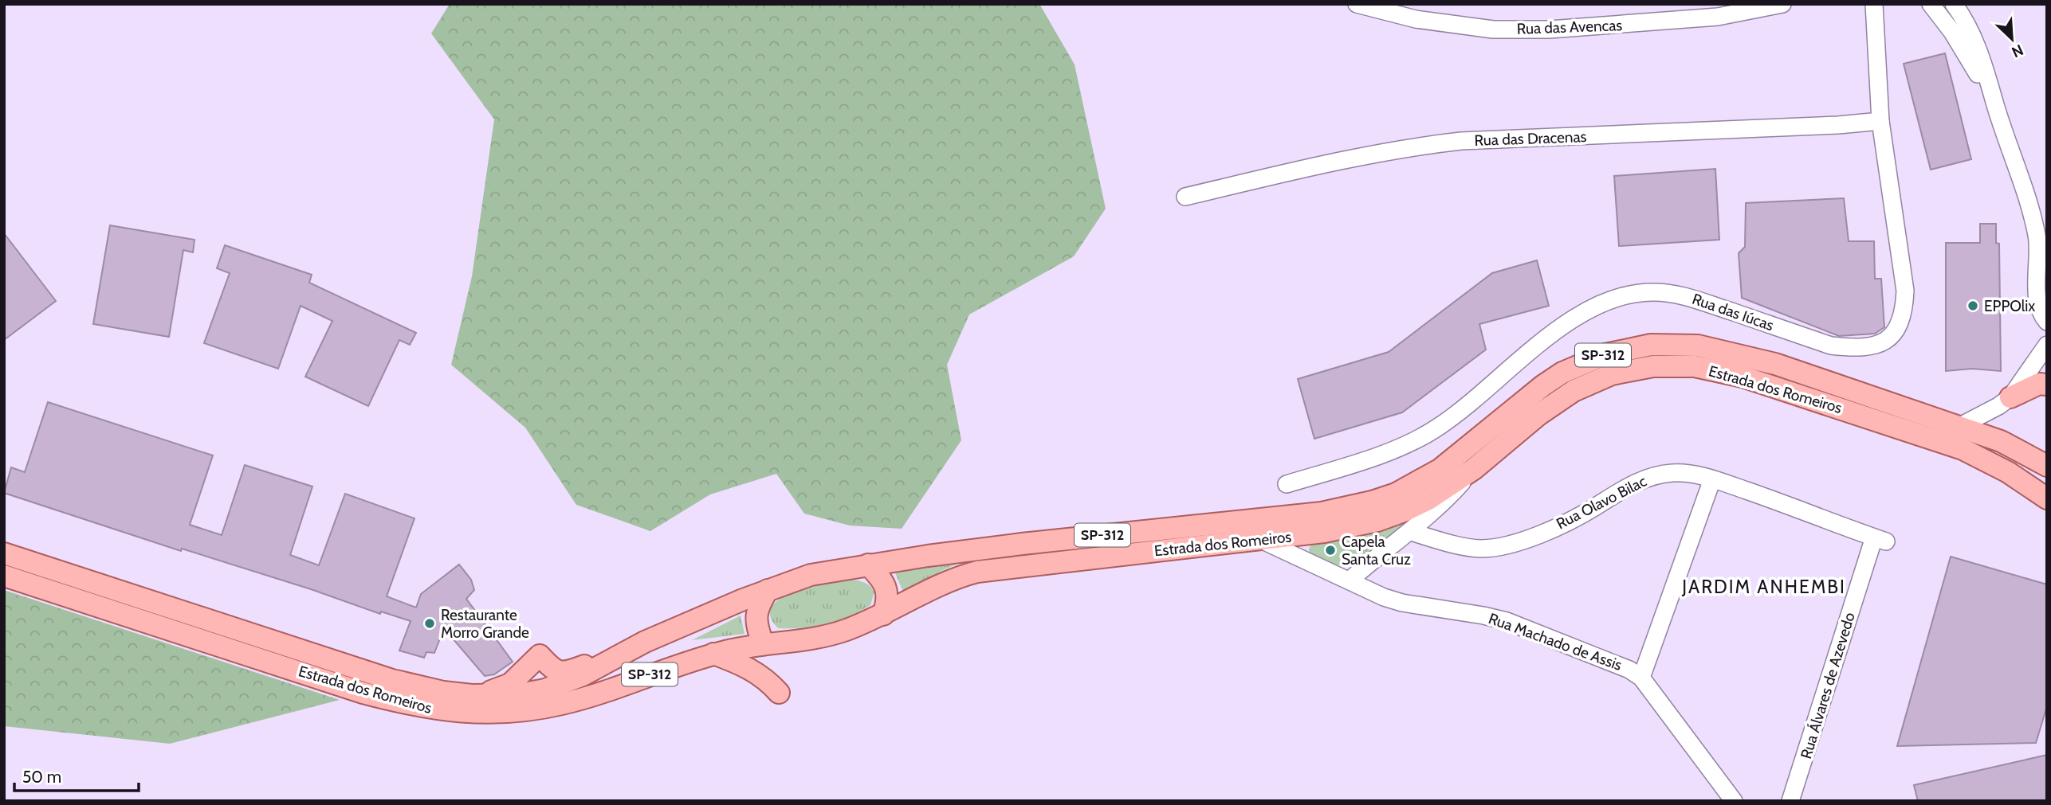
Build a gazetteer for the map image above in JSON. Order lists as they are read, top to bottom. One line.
{"streets":{"main road":["SP-312","Estrada dos Romeiros"],"street":["Rua das Avencas","Rua das Dracenas","Rua das Iúcas","Rua Olavo Bilac","Rua Machado de Assis","Rua Álvares de Azevedo"]},"crossings":[["Rua das Dracenas","Rua das Iúcas"],["Estrada dos Romeiros","Rua Machado de Assis"],["Rua Olavo Bilac","Rua Álvares de Azevedo"]],"districts":["JARDIM ANHEMBI"],"places":["EPPOlix","Capela Santa Cruz","Restaurante Morro Grande"],"scale_bar":"50 m","north":"bottom right"}
